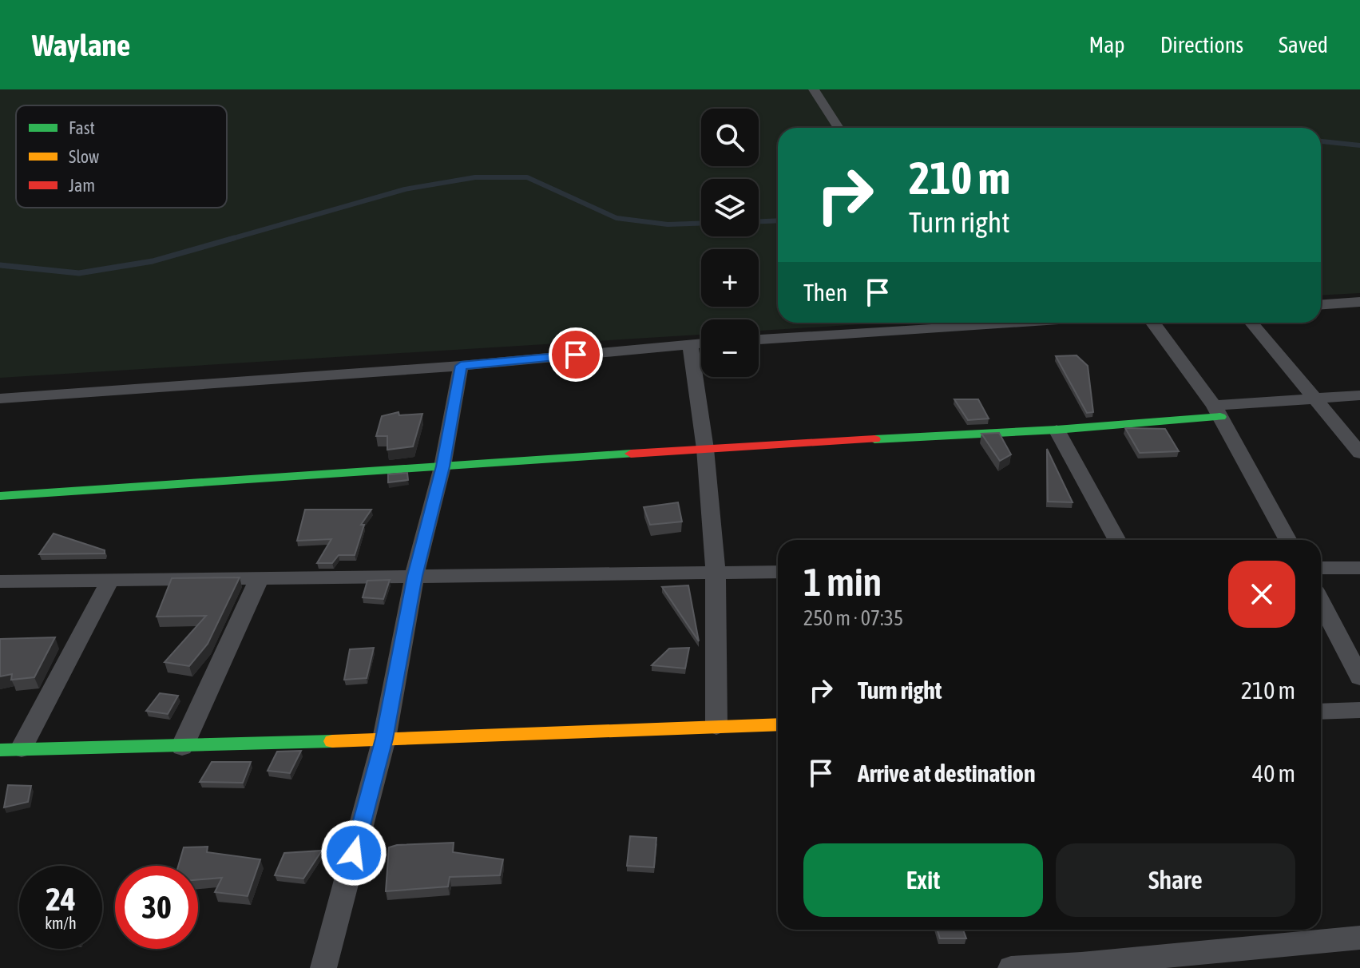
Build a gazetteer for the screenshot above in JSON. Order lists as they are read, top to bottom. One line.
{"legend":["Fast","Slow","Jam"],"page":{"header":"Waylane","nav":["Map","Directions","Saved"],"map_buttons":["+","−"],"turn":["210 m","Turn right"],"then":"Then","heading":["1 min","250 m · 07:35"],"list":[{"name":"Turn right","value":"210 m"},{"name":"Arrive at destination","value":"40 m"}],"buttons":["Exit","Share"],"speed":"24 km/h","limit":"30"}}
